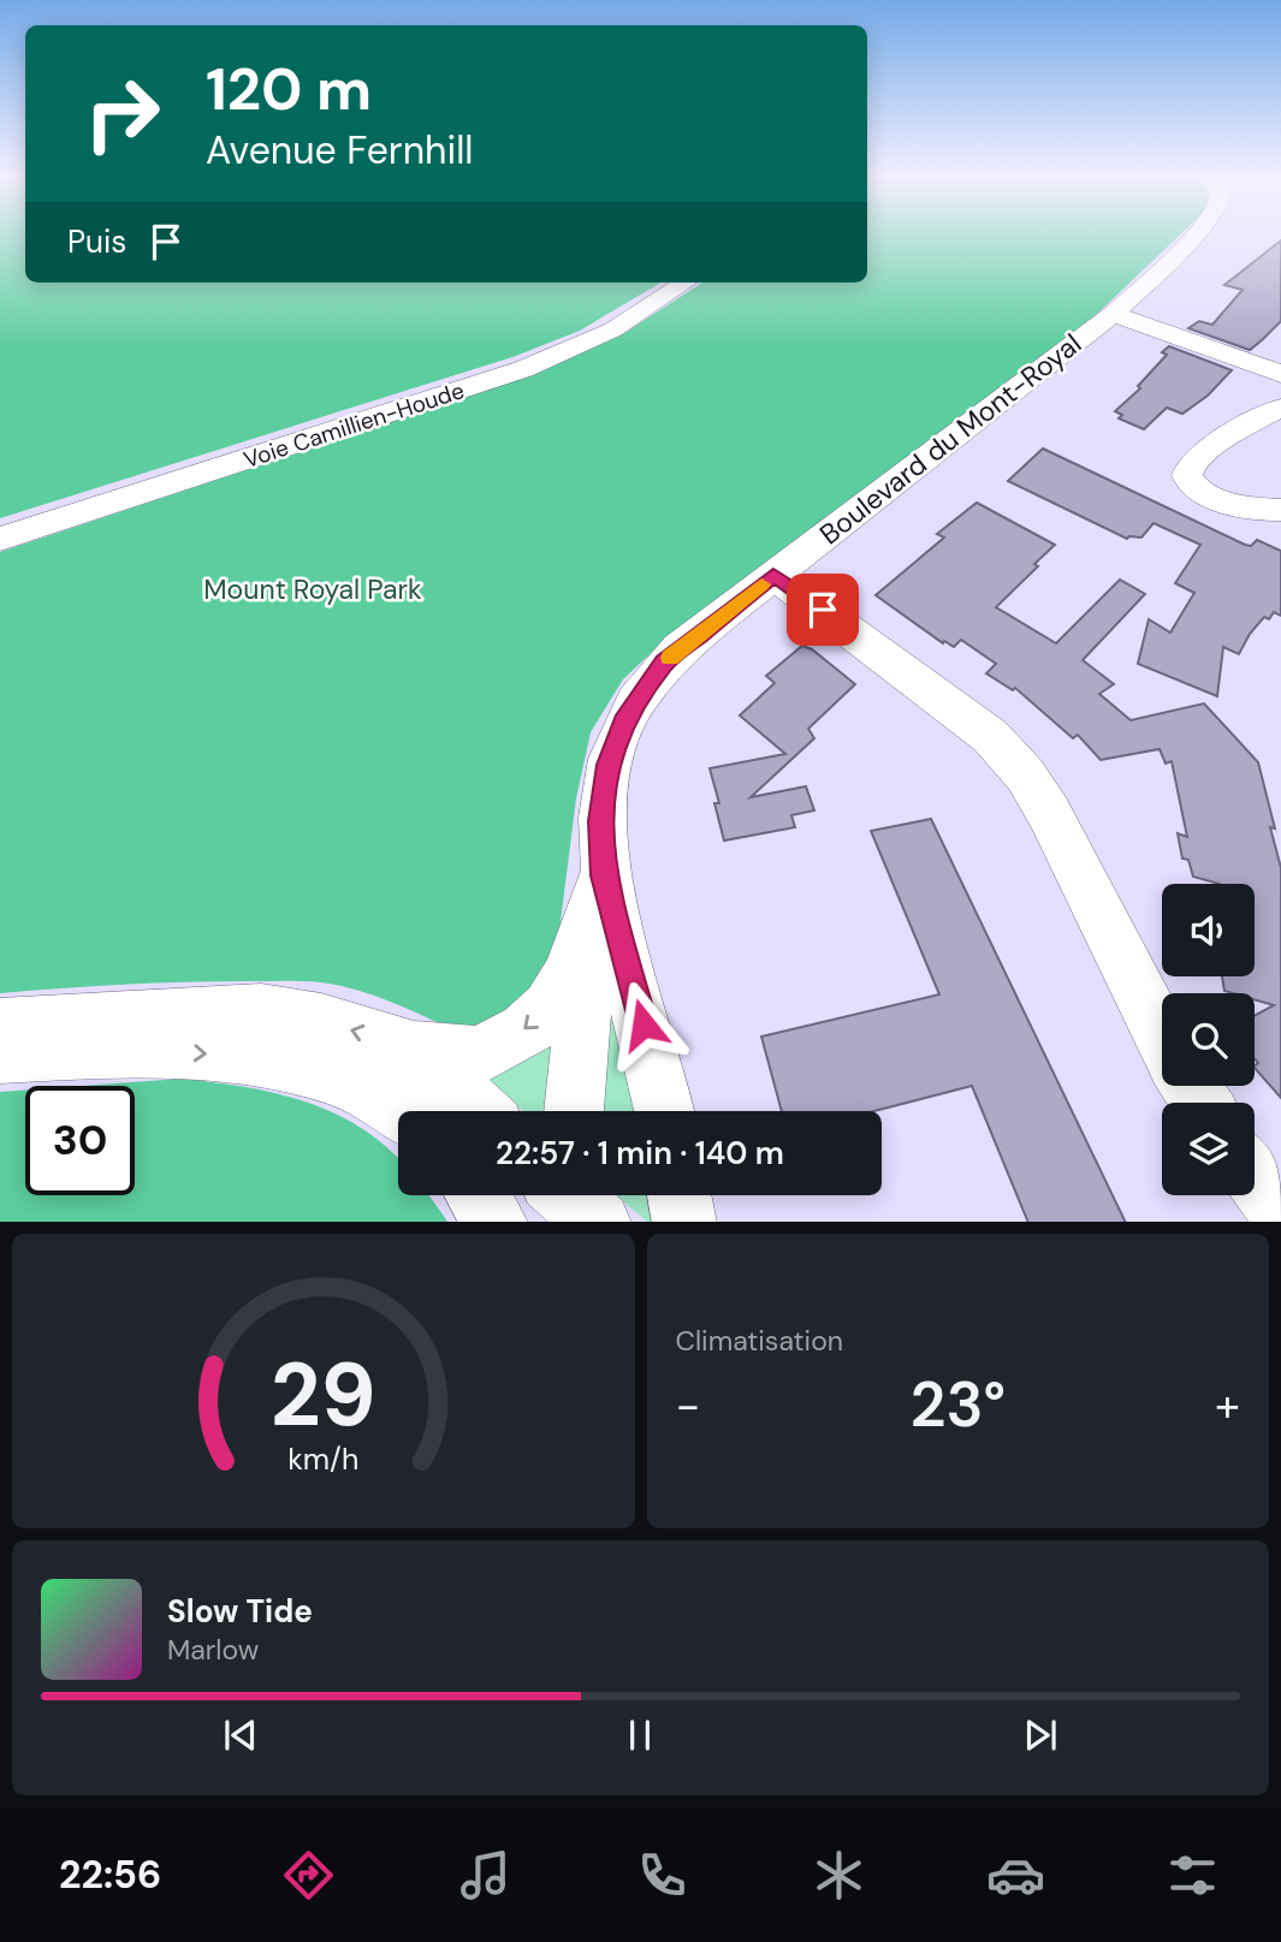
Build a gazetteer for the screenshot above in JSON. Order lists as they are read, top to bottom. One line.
{"streets":{"street":["Voie Camillien-Houde","Boulevard du Mont-Royal"]},"parks":["Mount Royal Park"],"page":{"turn":["120 m","Avenue Fernhill"],"then":"Puis","limit":"30","trip":"22:57 · 1 min · 140 m","tile":"Climatisation","heat":["−","23°","+"],"song":["Slow Tide","Marlow"],"tabs":"22:56","gauge":["29","km/h"]}}
